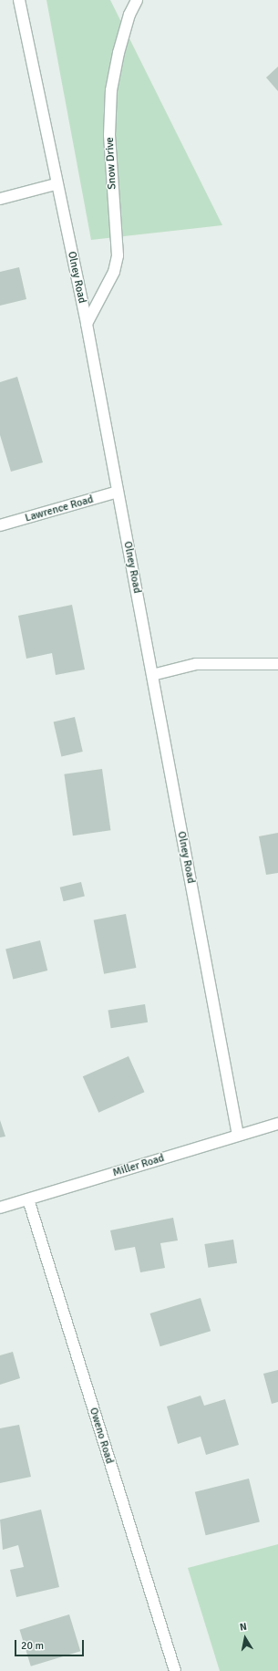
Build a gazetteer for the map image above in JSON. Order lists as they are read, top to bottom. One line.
{"streets":{"street":["Snow Drive","Olney Road","Lawrence Road","Miller Road","Oweno Road"]},"crossings":[["Snow Drive","Olney Road"],["Olney Road","Lawrence Road"],["Olney Road","Miller Road"],["Miller Road","Oweno Road"]],"scale_bar":"20 m","north":"top"}
